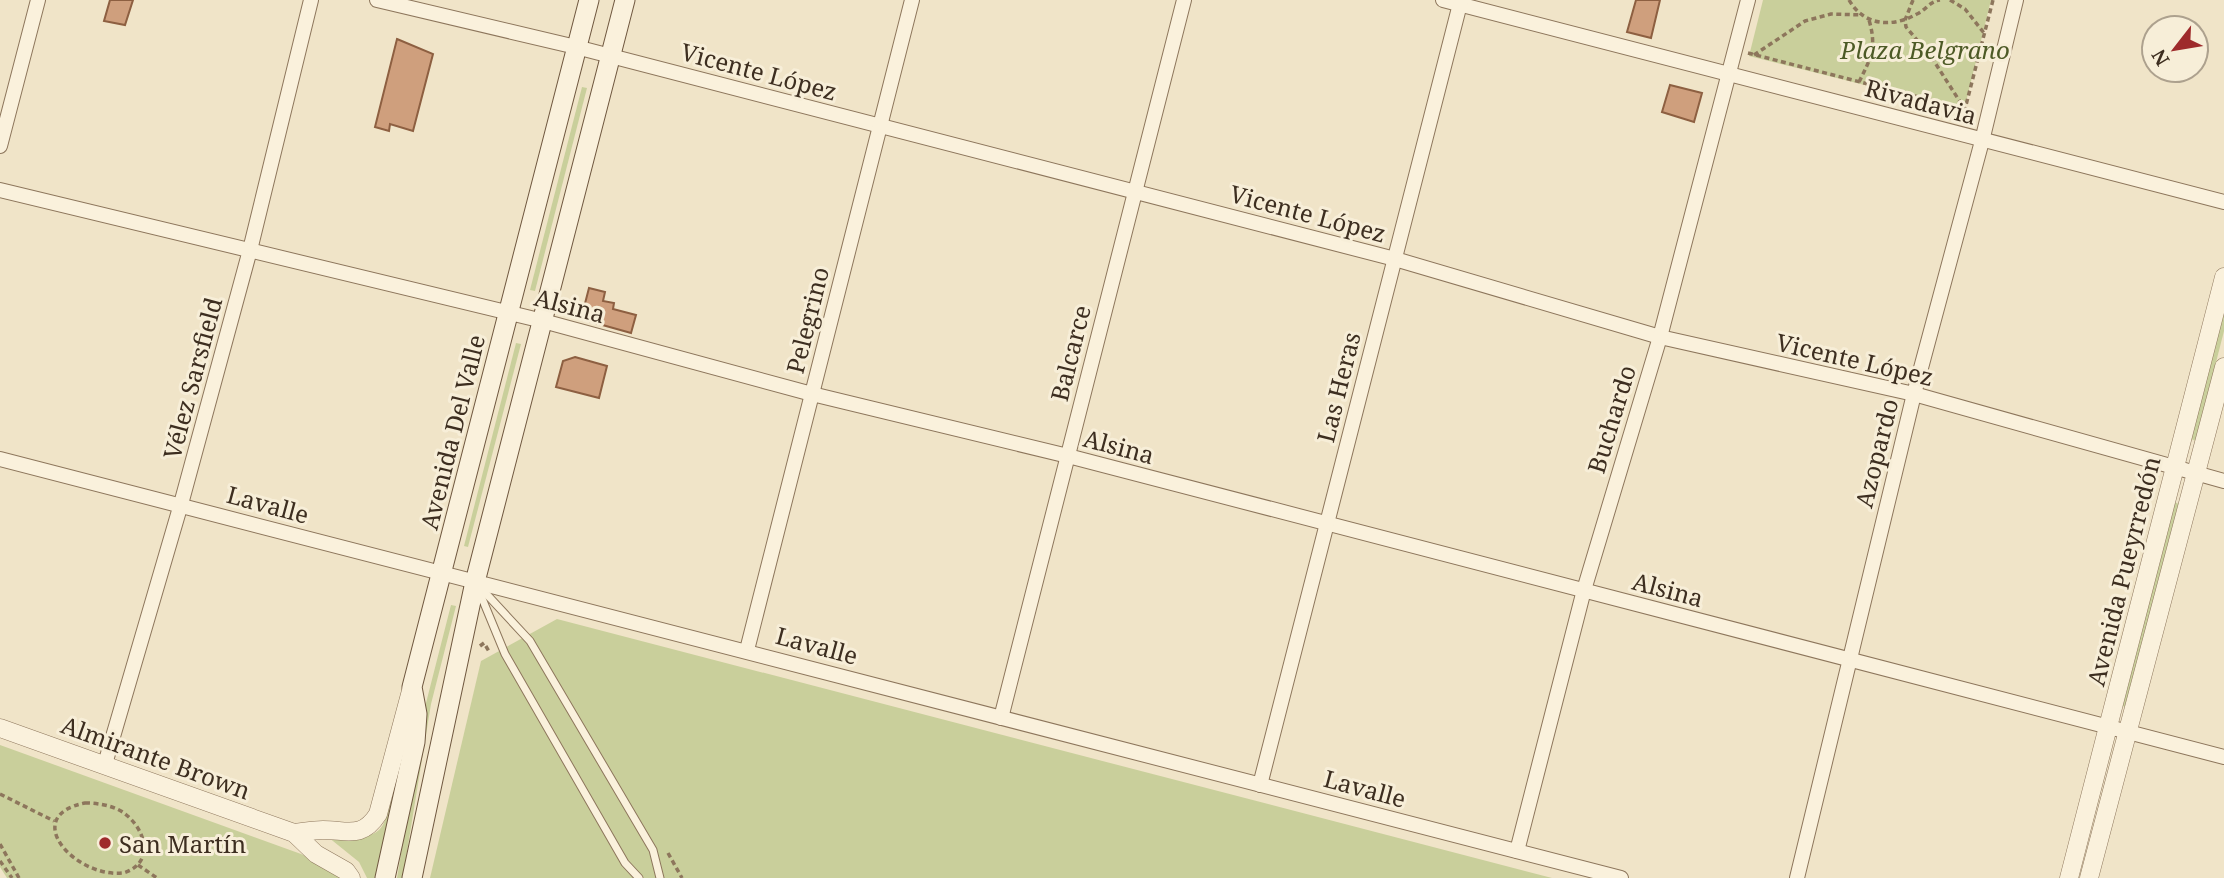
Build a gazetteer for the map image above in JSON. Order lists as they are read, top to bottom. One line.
{"streets":{"main road":["Avenida Del Valle"],"street":["Vicente López","Rivadavia","Alsina","Pelegrino","Balcarce","Vélez Sarsfield","Las Heras","Buchardo","Azopardo","Lavalle","Avenida Pueyrredón","Almirante Brown"]},"crossings":[["Vicente López","Pelegrino"],["Vicente López","Balcarce"],["Vicente López","Las Heras"],["Vicente López","Buchardo"],["Vicente López","Avenida Del Valle"],["Vicente López","Azopardo"],["Vicente López","Avenida Pueyrredón"],["Rivadavia","Las Heras"],["Rivadavia","Buchardo"],["Rivadavia","Azopardo"],["Alsina","Pelegrino"],["Alsina","Balcarce"],["Alsina","Vélez Sarsfield"],["Alsina","Las Heras"],["Alsina","Buchardo"],["Alsina","Avenida Del Valle"],["Alsina","Azopardo"],["Alsina","Avenida Pueyrredón"],["Pelegrino","Lavalle"],["Balcarce","Lavalle"],["Vélez Sarsfield","Lavalle"],["Vélez Sarsfield","Almirante Brown"],["Las Heras","Lavalle"],["Buchardo","Lavalle"],["Avenida Del Valle","Lavalle"]],"parks":["Plaza Belgrano"],"places":["San Martín"],"north":"bottom left"}
